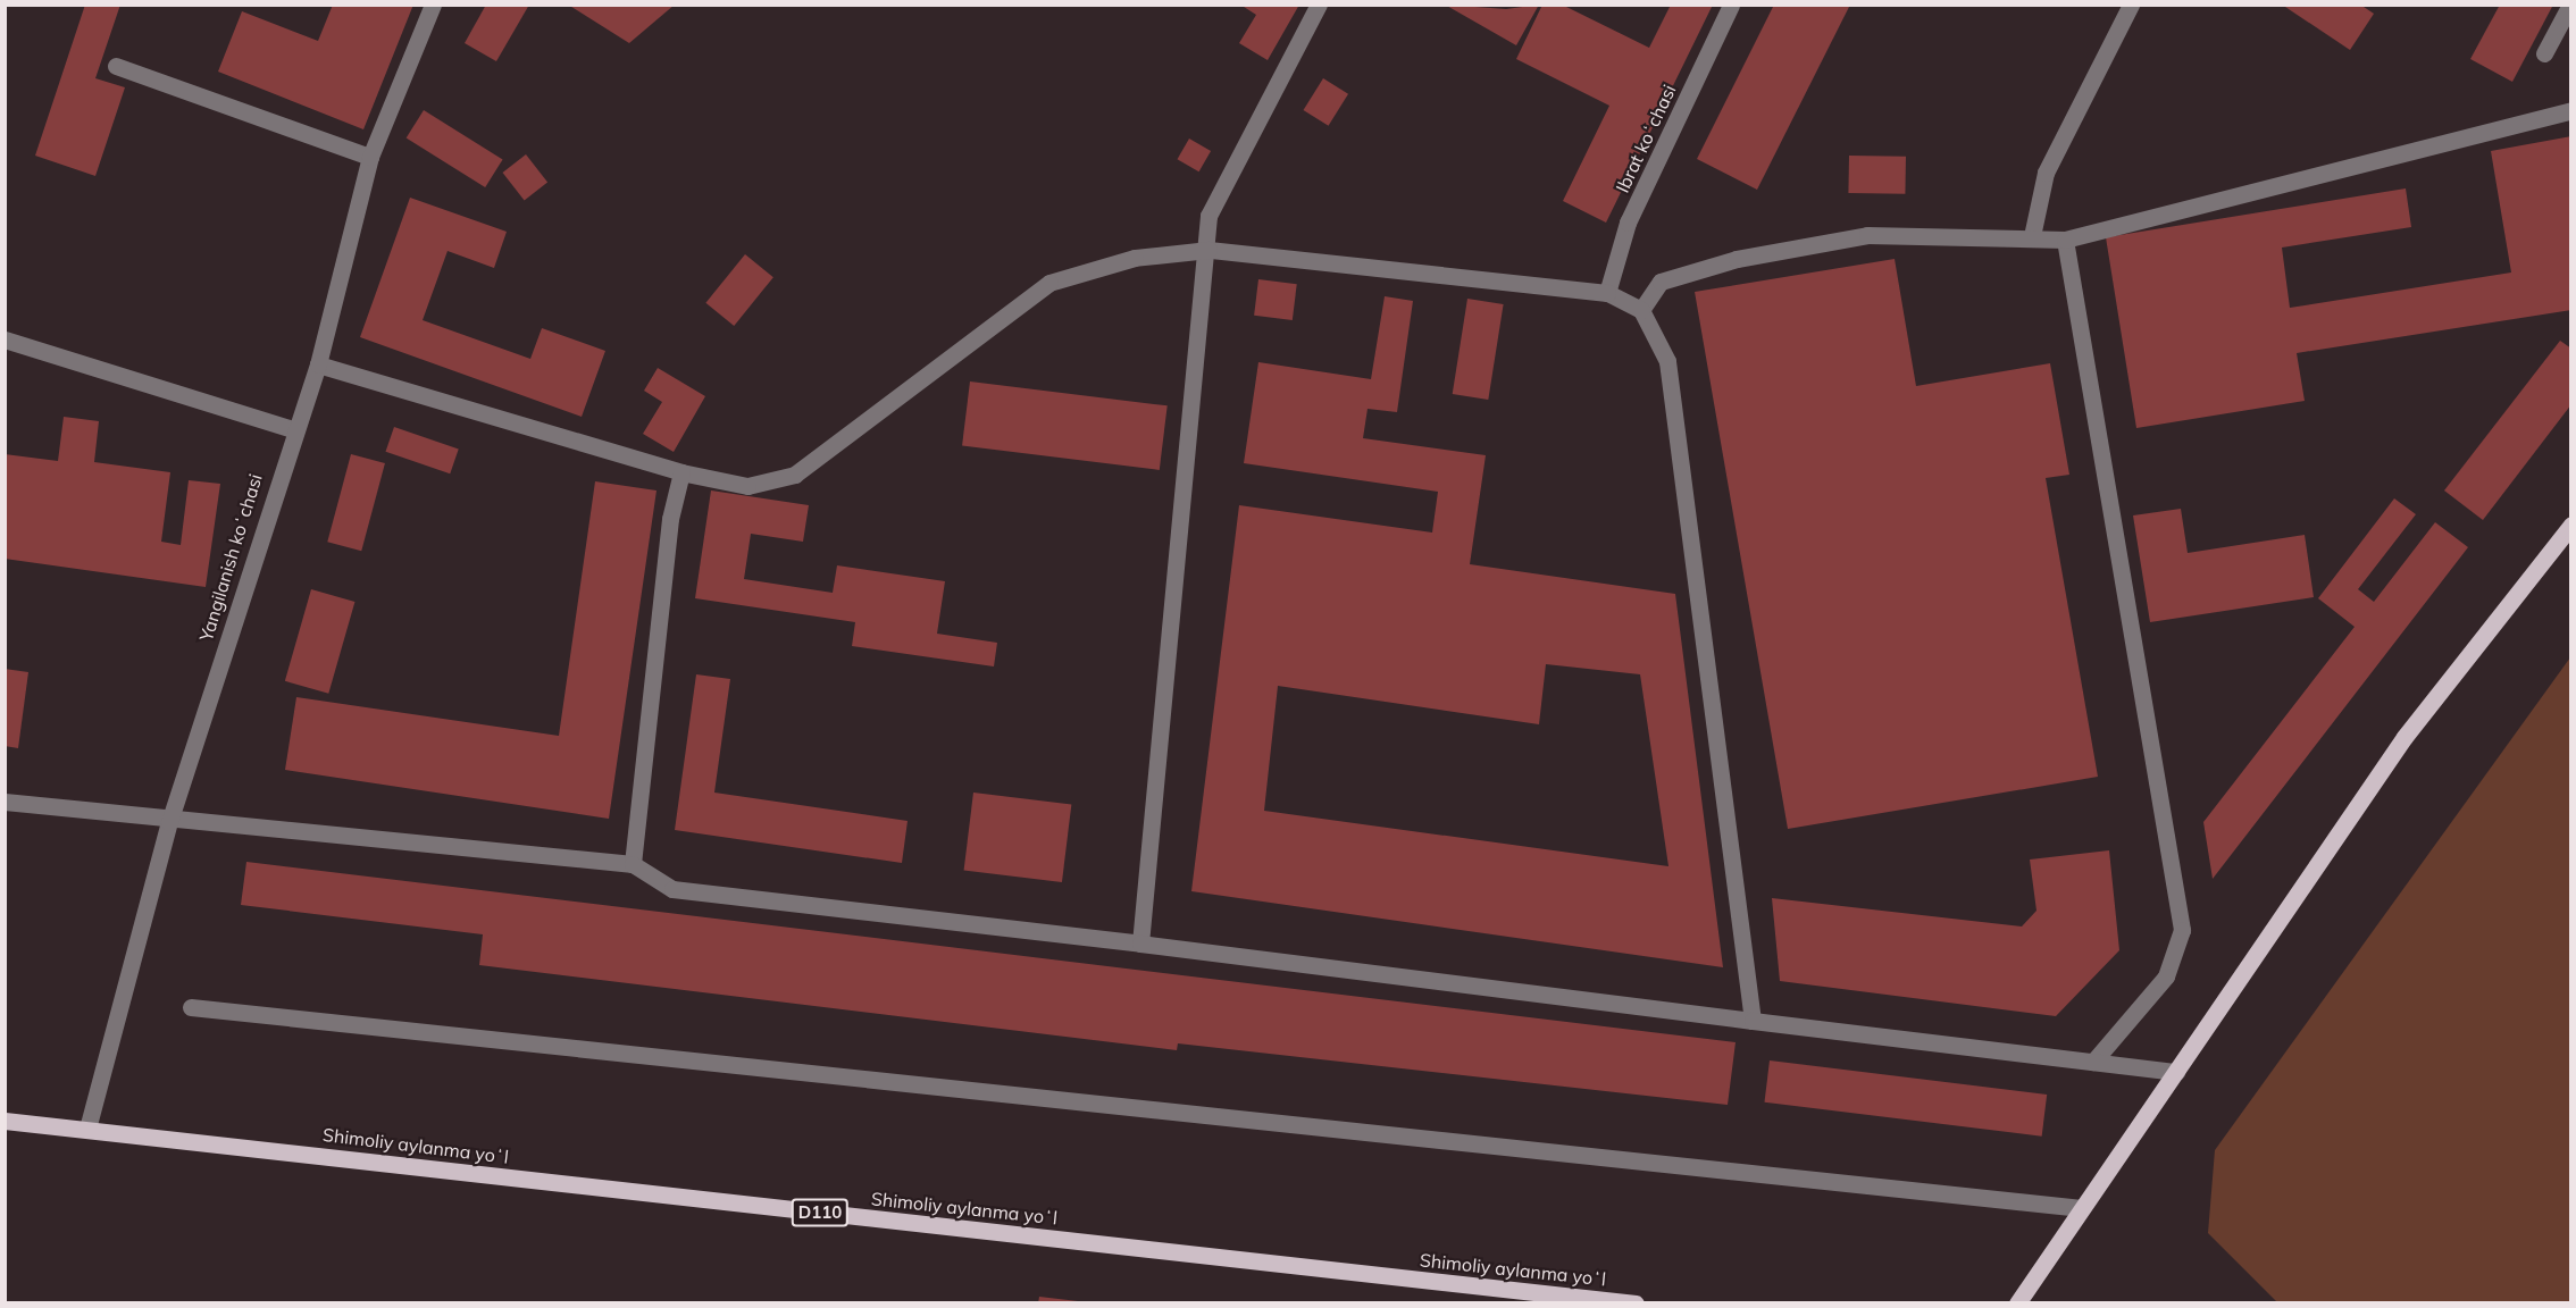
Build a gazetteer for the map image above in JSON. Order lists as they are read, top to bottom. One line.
{"streets":{"main road":["Shimoliy aylanma yoʻl","D110"],"street":["Ibrat koʻchasi","Yangilanish koʻchasi"]},"crossings":[["Yangilanish koʻchasi","Shimoliy aylanma yoʻl"]]}
